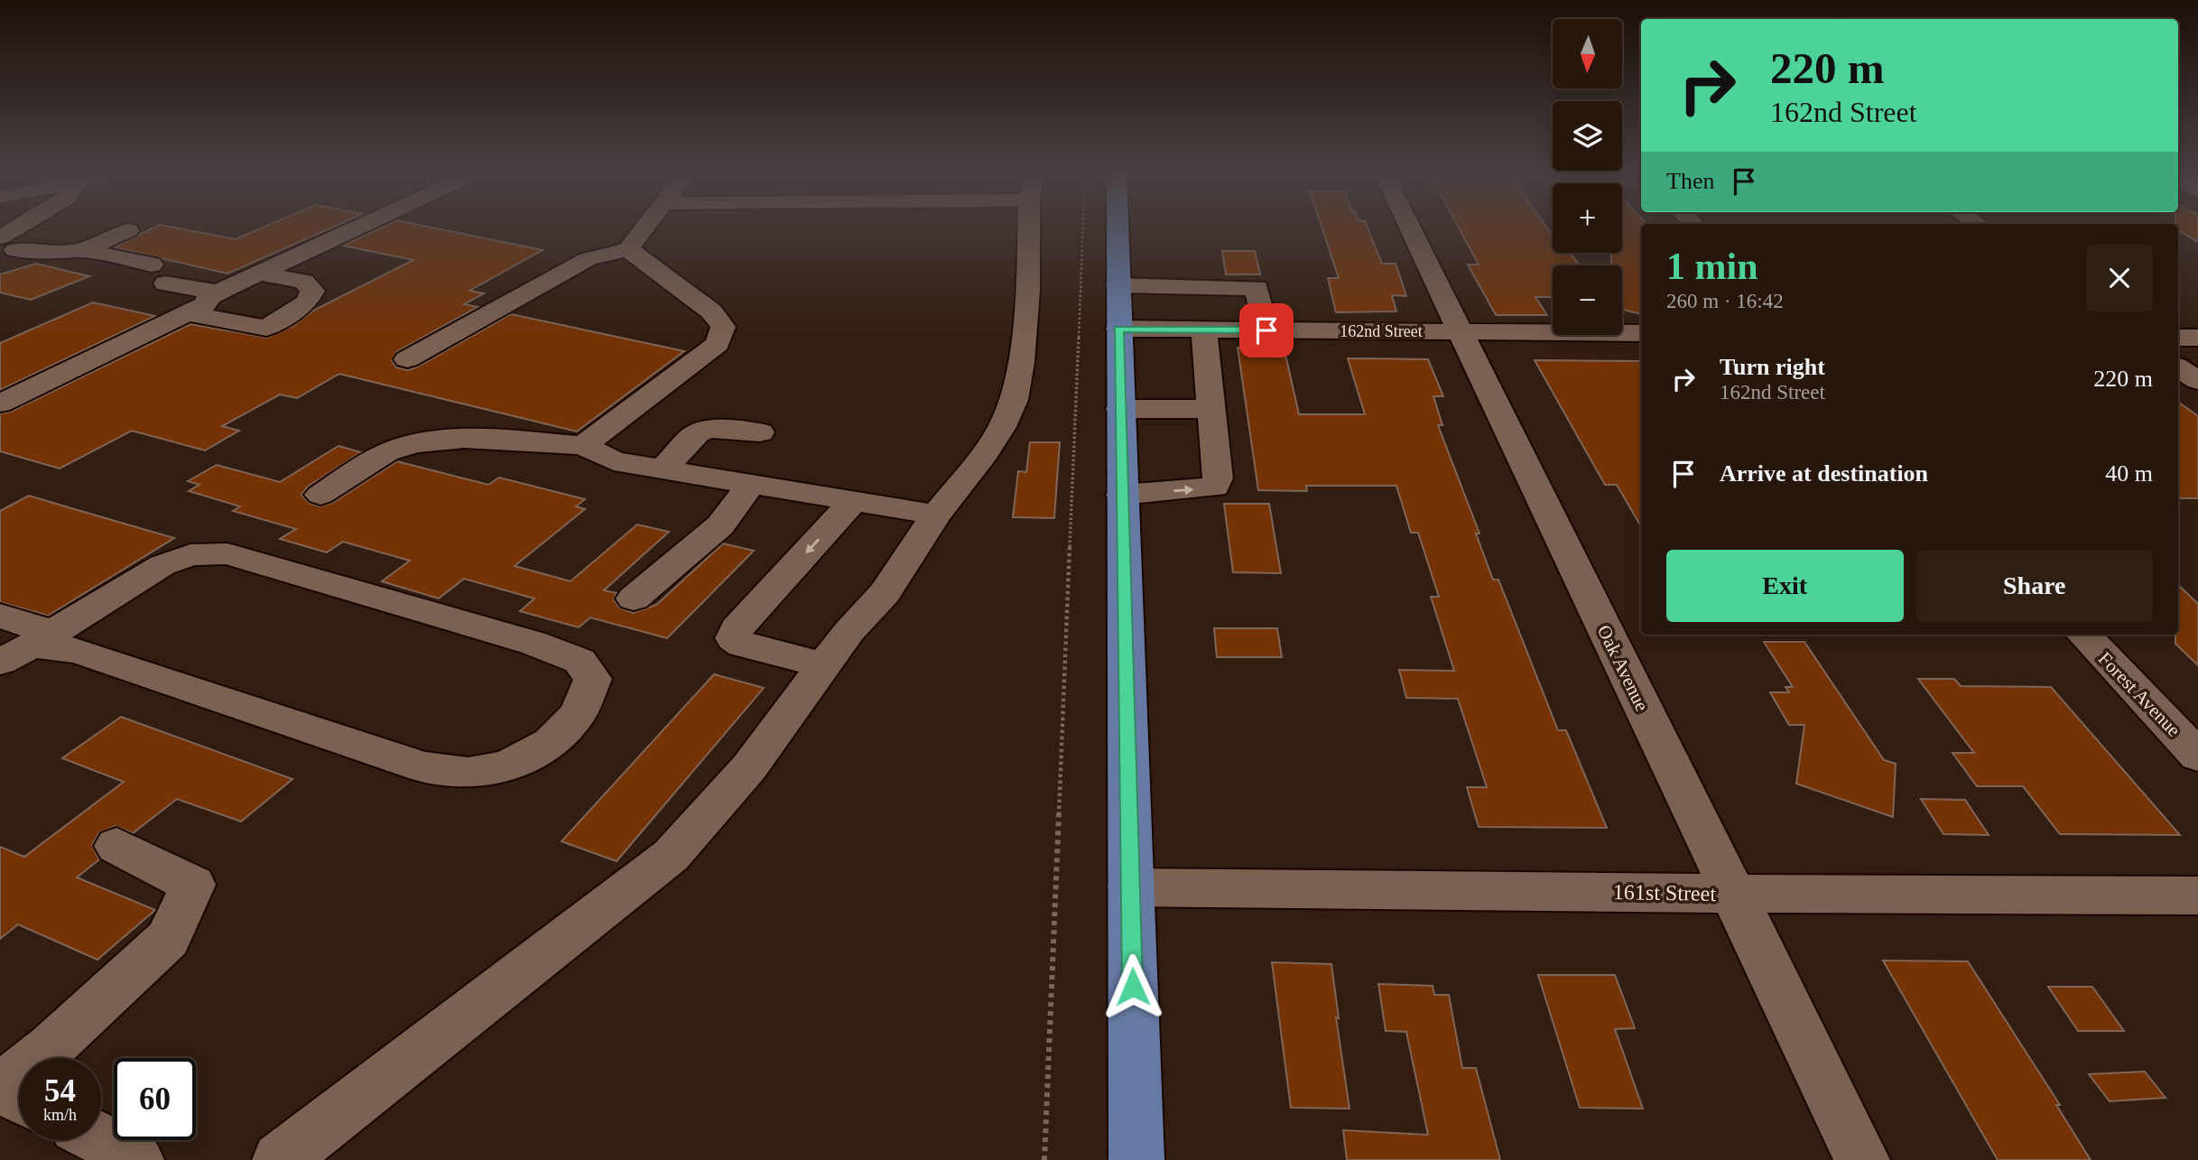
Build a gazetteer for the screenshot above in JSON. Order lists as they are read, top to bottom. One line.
{"streets":{"street":["162nd Street","Oak Avenue","Forest Avenue","161st Street"]},"crossings":[["162nd Street","Oak Avenue"],["Oak Avenue","161st Street"]],"north":"bottom","page":{"map_buttons":["+","−"],"turn":["220 m","162nd Street"],"then":"Then","heading":["1 min","260 m · 16:42"],"list":[{"name":"Turn right","note":"162nd Street","value":"220 m"},{"name":"Arrive at destination","value":"40 m"}],"buttons":["Exit","Share"],"speed":"54 km/h","limit":"60"}}
